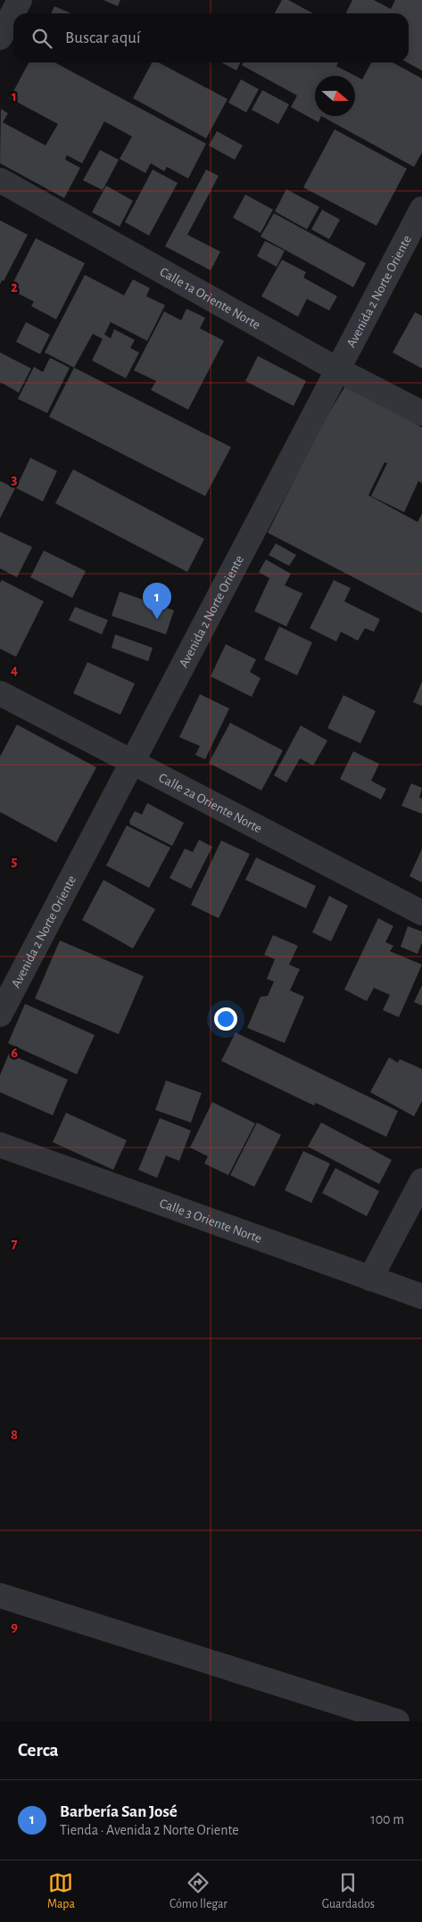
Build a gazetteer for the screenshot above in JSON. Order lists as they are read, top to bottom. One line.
{"streets":{"street":["Avenida 2 Norte Oriente","Calle 1a Oriente Norte","Calle 2a Oriente Norte","Calle 3 Oriente Norte"]},"crossings":[["Avenida 2 Norte Oriente","Calle 1a Oriente Norte"],["Avenida 2 Norte Oriente","Calle 2a Oriente Norte"]],"north":"right","page":{"search":"Buscar aquí","pins":"1","heading":"Cerca","list":[{"mark":"1","name":"Barbería San José","note":"Tienda · Avenida 2 Norte Oriente","value":"100 m"}],"nav":["Mapa","Cómo llegar","Guardados"]},"grid":{"rows":["1","2","3","4","5","6","7","8","9"]}}
